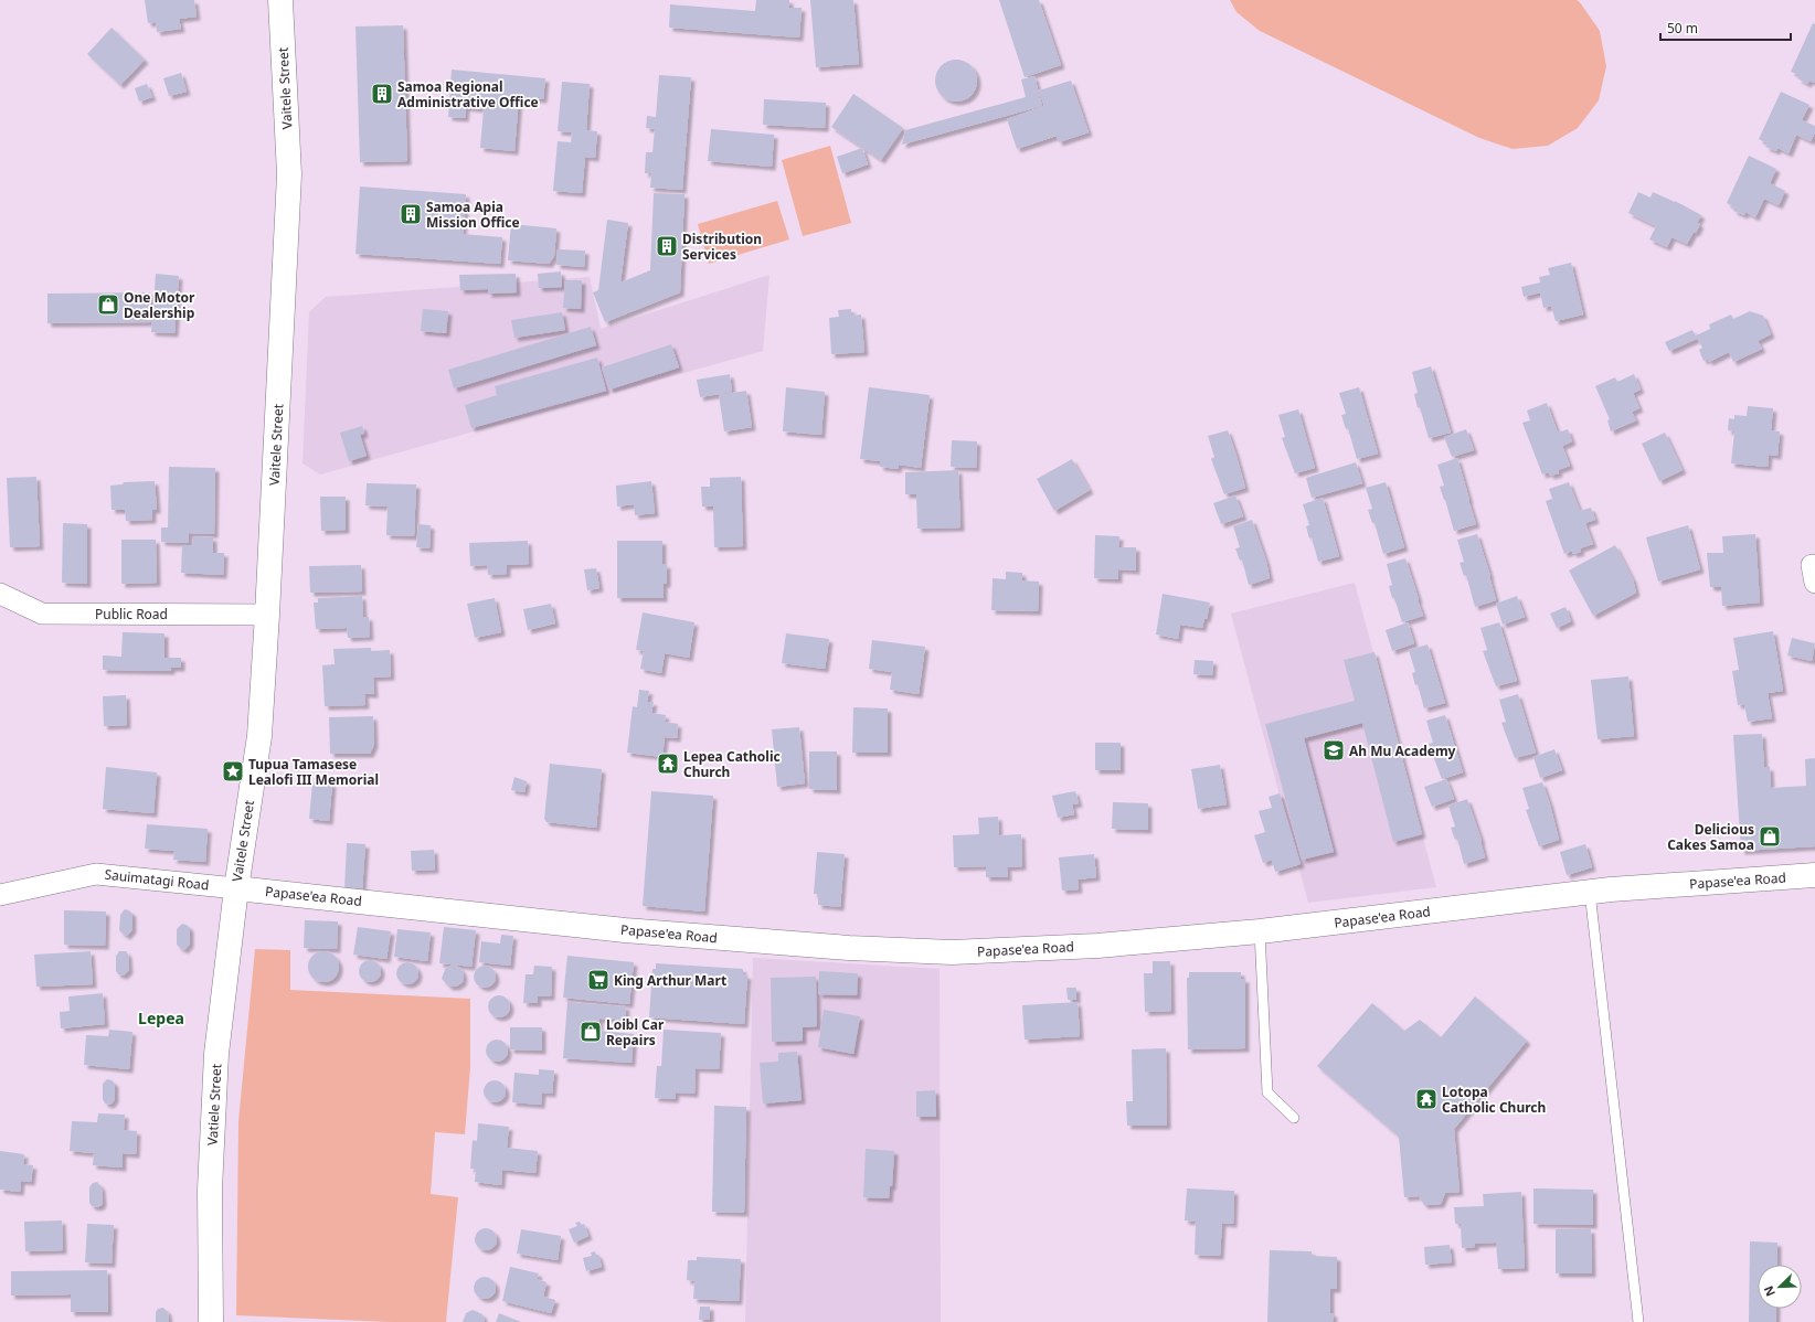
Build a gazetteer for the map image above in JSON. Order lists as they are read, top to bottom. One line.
{"streets":{"main road":["Vaitele Street","Papase'ea Road","Vatiele Street"],"street":["Public Road","Sauimatagi Road"]},"crossings":[["Vaitele Street","Public Road"],["Vaitele Street","Sauimatagi Road"],["Vaitele Street","Papase'ea Road"],["Vaitele Street","Vatiele Street"],["Sauimatagi Road","Papase'ea Road"],["Sauimatagi Road","Vatiele Street"],["Papase'ea Road","Vatiele Street"]],"districts":["Lepea"],"places":{"building":["Samoa Regional Administrative Office","Samoa Apia Mission Office","Distribution Services"],"shop":["One Motor Dealership","Delicious Cakes Samoa","Loibl Car Repairs"],"school or university":["Ah Mu Academy"],"temple":["Lepea Catholic Church","Lotopa Catholic Church"],"place":["Tupua Tamasese Lealofi III Memorial"],"supermarket":["King Arthur Mart"]},"scale_bar":"50 m","north":"bottom left"}
